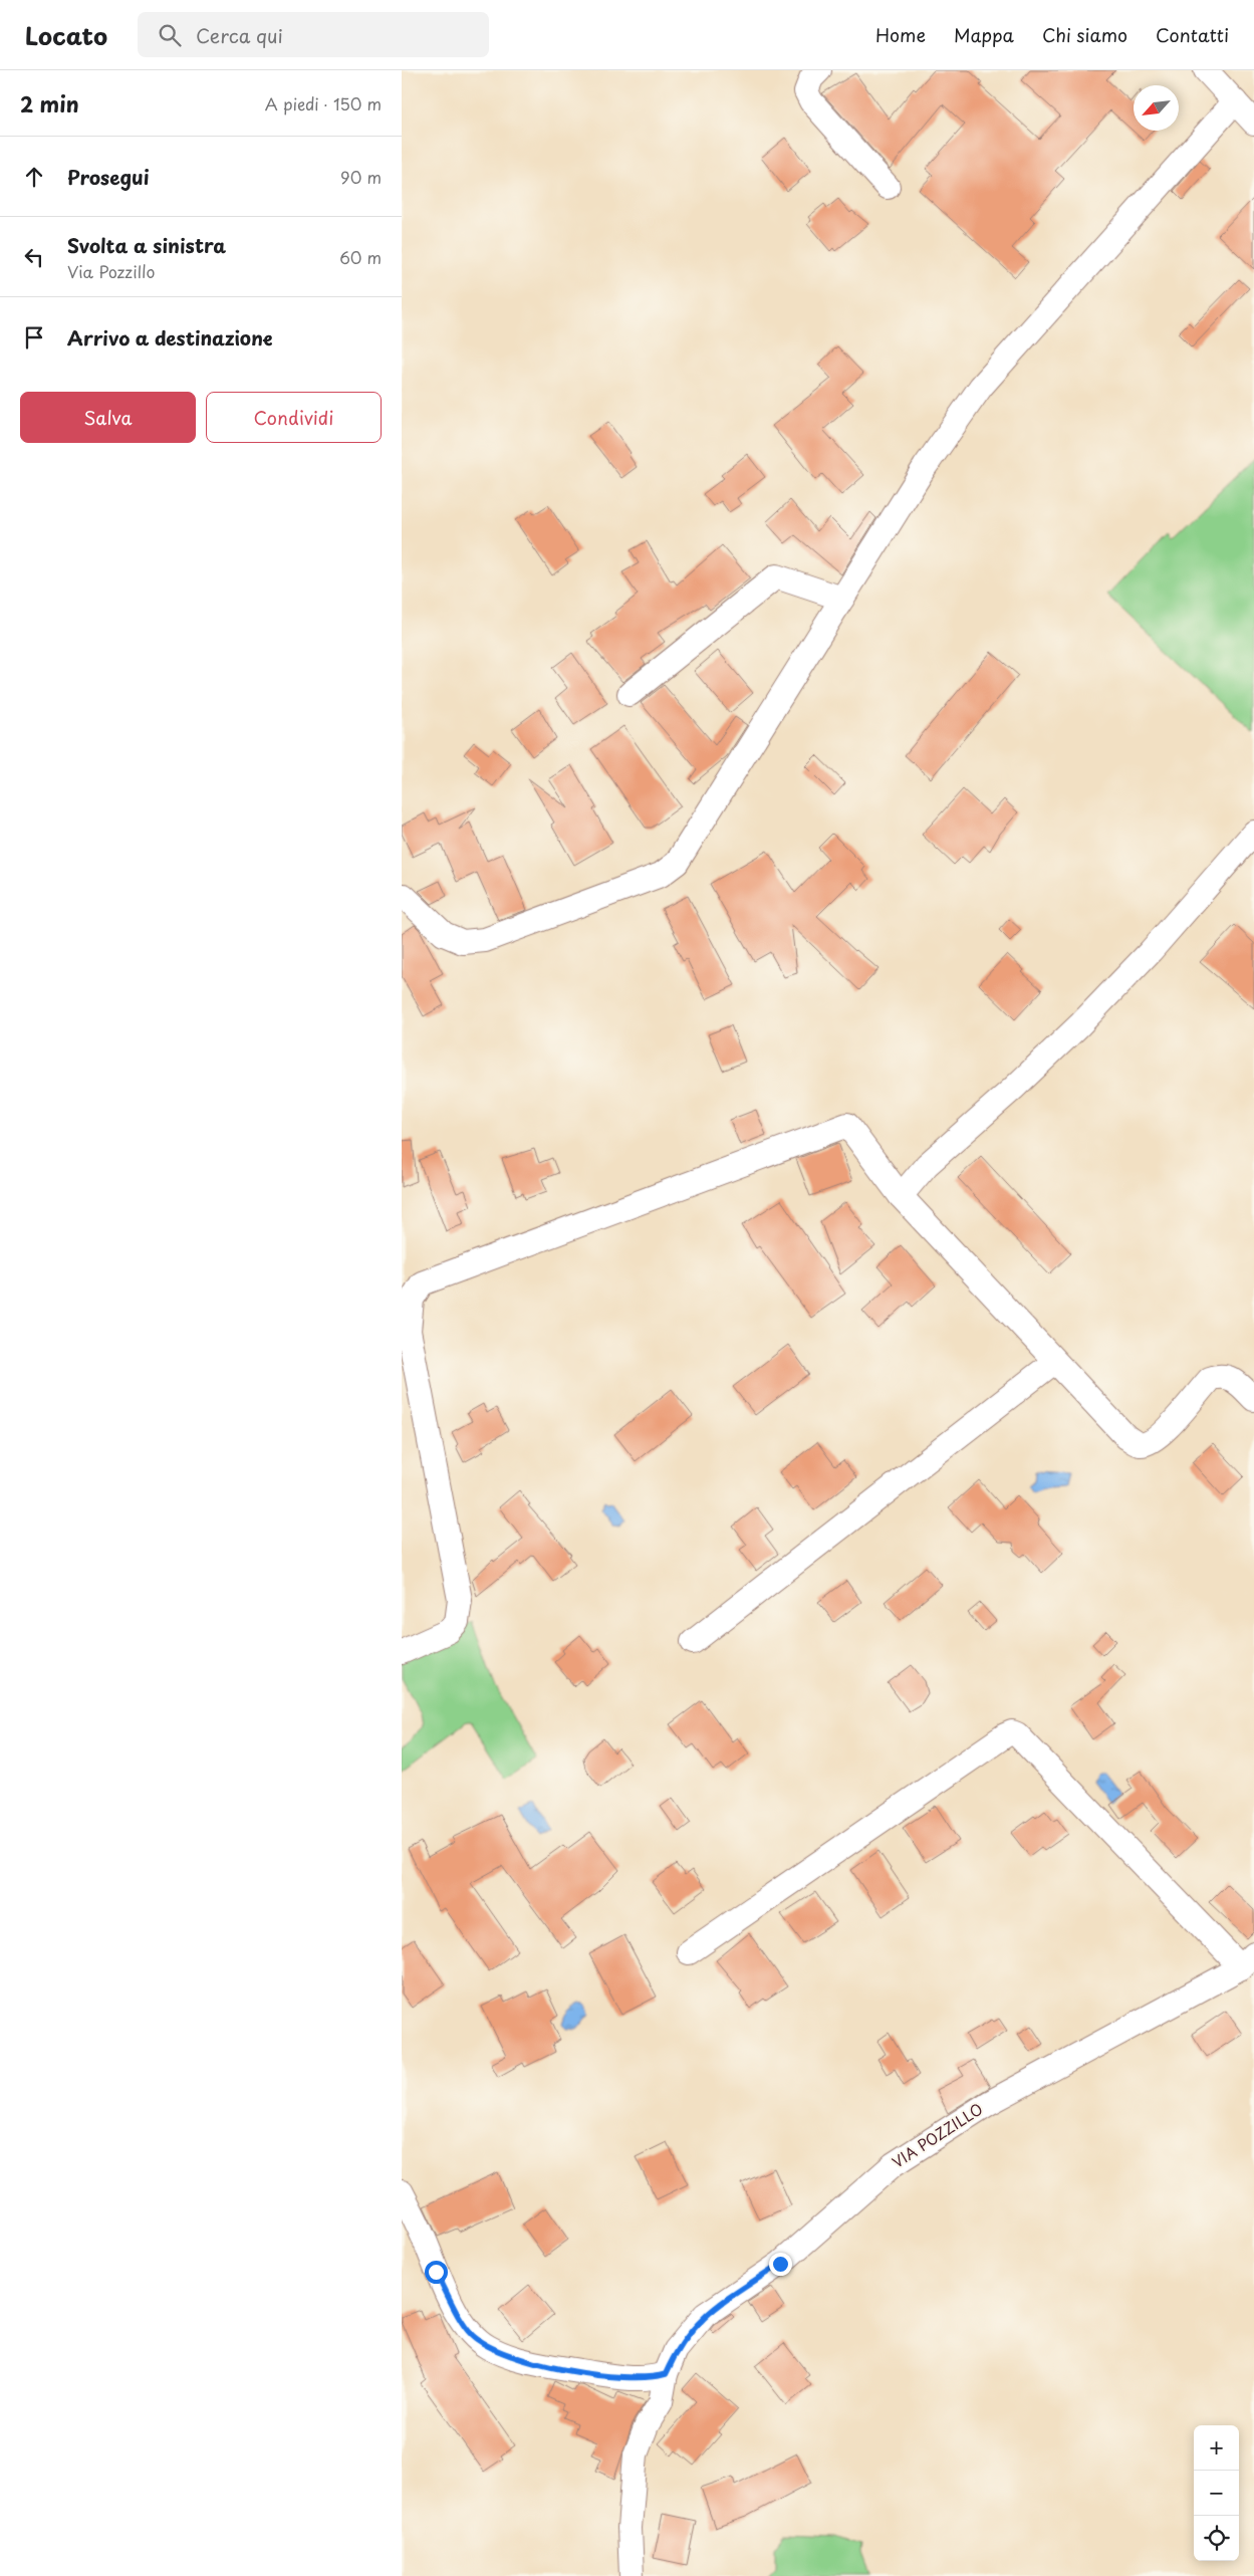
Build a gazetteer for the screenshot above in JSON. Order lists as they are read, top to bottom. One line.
{"streets":{"street":["VIA POZZILLO"]},"north":"bottom left","page":{"header":"Locato","search":"Cerca qui","nav":["Home","Mappa","Chi siamo","Contatti"],"heading":["2 min","A piedi · 150 m"],"list":[["Prosegui","90 m"],["Svolta a sinistra","Via Pozzillo","60 m"],"Arrivo a destinazione"],"buttons":["Salva","Condividi"],"map_buttons":["+","−"]}}
